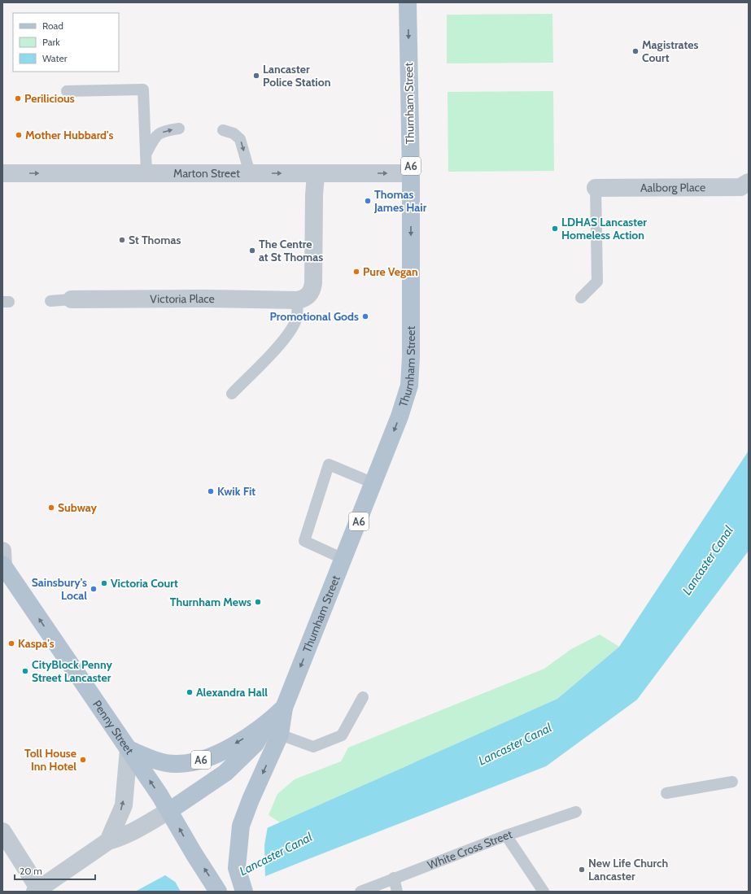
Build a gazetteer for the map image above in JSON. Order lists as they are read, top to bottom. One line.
{"streets":{"main road":["Thurnham Street","A6","Penny Street"],"street":["Marton Street","Aalborg Place","Victoria Place"],"lane":["White Cross Street"]},"crossings":[["Thurnham Street","Marton Street"],["Thurnham Street","Penny Street"]],"one_way":["Thurnham Street","Marton Street","Penny Street"],"water":["Lancaster Canal"],"places":["Magistrates Court","Lancaster Police Station","Perilicious","Mother Hubbard's","Thomas James Hair","LDHAS Lancaster Homeless Action","St Thomas","The Centre at St Thomas","Pure Vegan","Promotional Gods","Kwik Fit","Subway","Victoria Court","Sainsbury's Local","Thurnham Mews","Kaspa's","CityBlock Penny Street Lancaster","Alexandra Hall","Toll House Inn Hotel","New Life Church Lancaster"],"legend":["Road","Park","Water"],"scale_bar":"20 m"}
